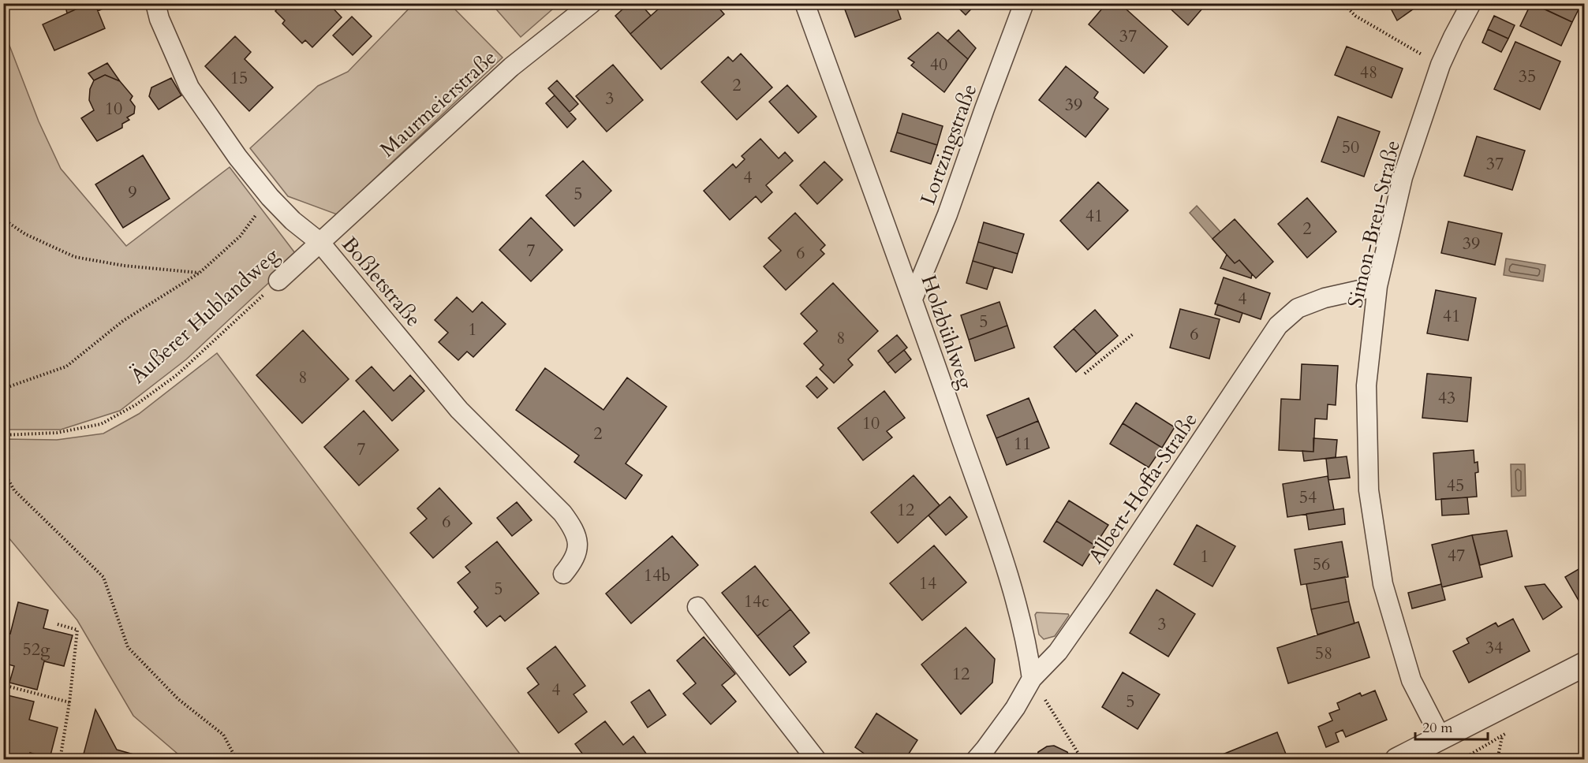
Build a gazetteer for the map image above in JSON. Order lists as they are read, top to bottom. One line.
{"streets":{"street":["Maurmeierstraße","Lortzingstraße","Simon-Breu-Straße","Boßletstraße","Äußerer Hublandweg","Holzbühlweg","Albert-Hoffa-Straße"]},"crossings":[["Maurmeierstraße","Boßletstraße"],["Maurmeierstraße","Äußerer Hublandweg"],["Lortzingstraße","Holzbühlweg"],["Simon-Breu-Straße","Albert-Hoffa-Straße"],["Boßletstraße","Äußerer Hublandweg"],["Holzbühlweg","Albert-Hoffa-Straße"]],"house_numbers":["37","40","48","35","15","2","3","39","10","50","37","4","9","5","41","2","39","7","6","4","41","5","1","6","8","8","43","10","2","11","7","45","54","12","6","47","1","56","14b","14","5","14c","3","34","52g","58","12","4","5"],"scale_bar":"20 m"}
